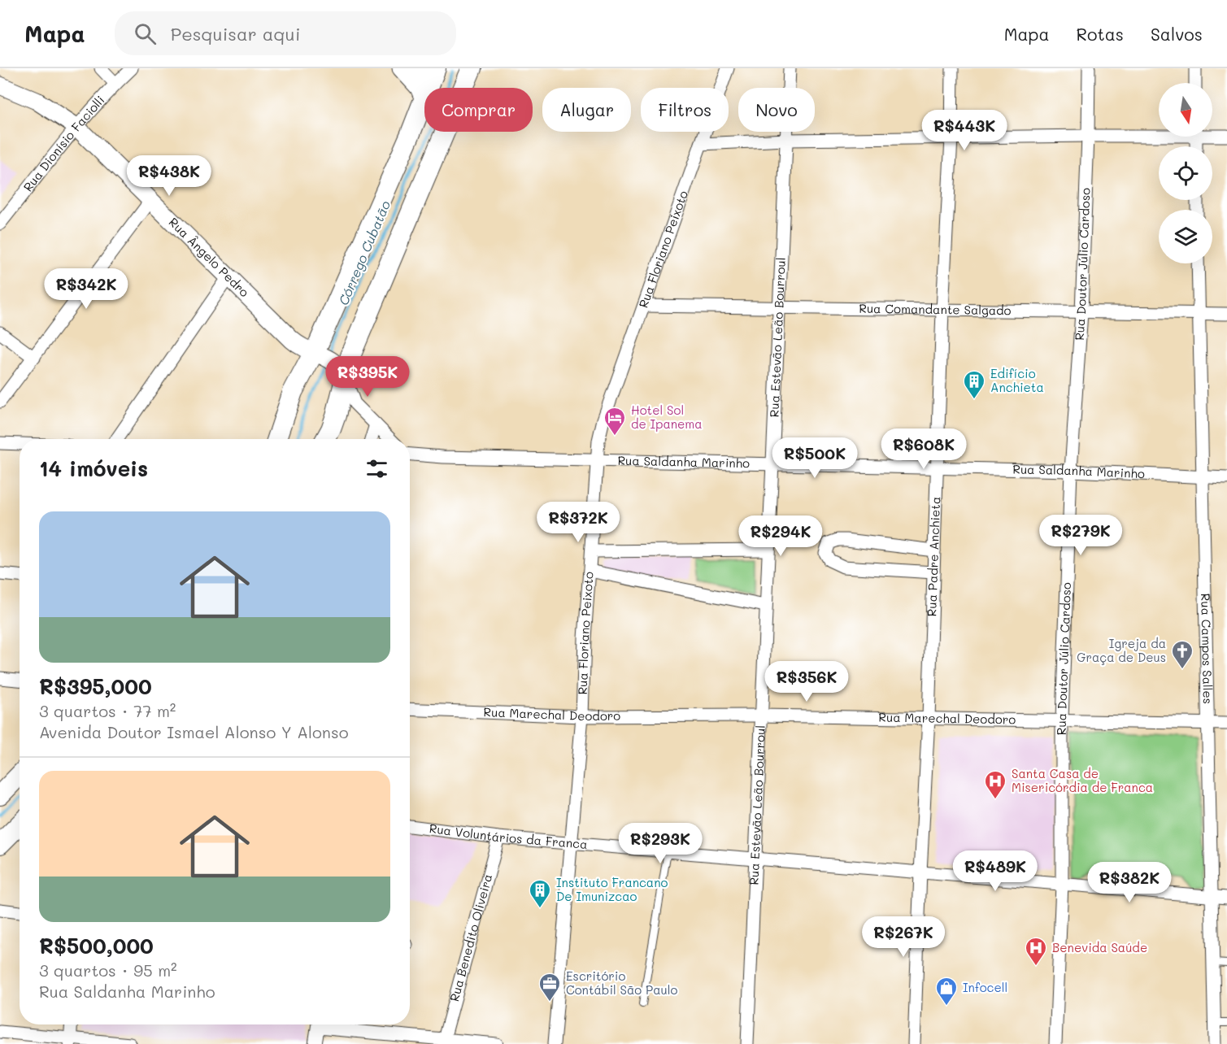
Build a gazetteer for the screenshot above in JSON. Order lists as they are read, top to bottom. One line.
{"streets":{"main road":["Rua Ângelo Pedro"],"street":["Rua Dionísio Faciolli","Rua Floriano Peixoto","Rua Doutor Júlio Cardoso","Rua Comandante Salgado","Rua Estevão Leão Bourroul","Rua Saldanha Marinho","Rua Padre Anchieta","Rua Campos Salles","Rua Marechal Deodoro","Rua Voluntários da Franca","Rua Benedito Oliveira"]},"crossings":[["Rua Dionísio Faciolli","Rua Ângelo Pedro"],["Rua Floriano Peixoto","Rua Comandante Salgado"],["Rua Floriano Peixoto","Rua Saldanha Marinho"],["Rua Floriano Peixoto","Rua Marechal Deodoro"],["Rua Floriano Peixoto","Rua Voluntários da Franca"],["Rua Doutor Júlio Cardoso","Rua Comandante Salgado"],["Rua Doutor Júlio Cardoso","Rua Saldanha Marinho"],["Rua Doutor Júlio Cardoso","Rua Marechal Deodoro"],["Rua Doutor Júlio Cardoso","Rua Voluntários da Franca"],["Rua Comandante Salgado","Rua Estevão Leão Bourroul"],["Rua Comandante Salgado","Rua Padre Anchieta"],["Rua Comandante Salgado","Rua Campos Salles"],["Rua Estevão Leão Bourroul","Rua Saldanha Marinho"],["Rua Estevão Leão Bourroul","Rua Marechal Deodoro"],["Rua Estevão Leão Bourroul","Rua Voluntários da Franca"],["Rua Saldanha Marinho","Rua Padre Anchieta"],["Rua Saldanha Marinho","Rua Campos Salles"],["Rua Padre Anchieta","Rua Marechal Deodoro"],["Rua Padre Anchieta","Rua Voluntários da Franca"],["Rua Campos Salles","Rua Marechal Deodoro"],["Rua Campos Salles","Rua Voluntários da Franca"],["Rua Voluntários da Franca","Rua Benedito Oliveira"]],"water":["Córrego Cubatão"],"places":{"building":["Edifício Anchieta","Instituto Francano De Imunizcao"],"hotel":["Hotel Sol de Ipanema"],"church":["Igreja da Graça de Deus"],"hospital":["Santa Casa de Misericórdia de Franca","Benevida Saúde"],"office":["Escritório Contábil São Paulo"],"shop":["Infocell"]},"north":"bottom","page":{"header":"Mapa","search":"Pesquisar aqui","nav":["Mapa","Rotas","Salvos"],"chip":["Comprar","Alugar","Filtros","Novo"],"price":["R$443K","R$438K","R$342K","R$395K","R$608K","R$500K","R$372K","R$279K","R$294K","R$356K","R$293K","R$489K","R$382K","R$267K"],"heading":"14 imóveis","list":[{"name":"R$395,000","note":"3 quartos · 77 m² · Avenida Doutor Ismael Alonso Y Alonso"},{"name":"R$500,000","note":"3 quartos · 95 m² · Rua Saldanha Marinho"}]}}
